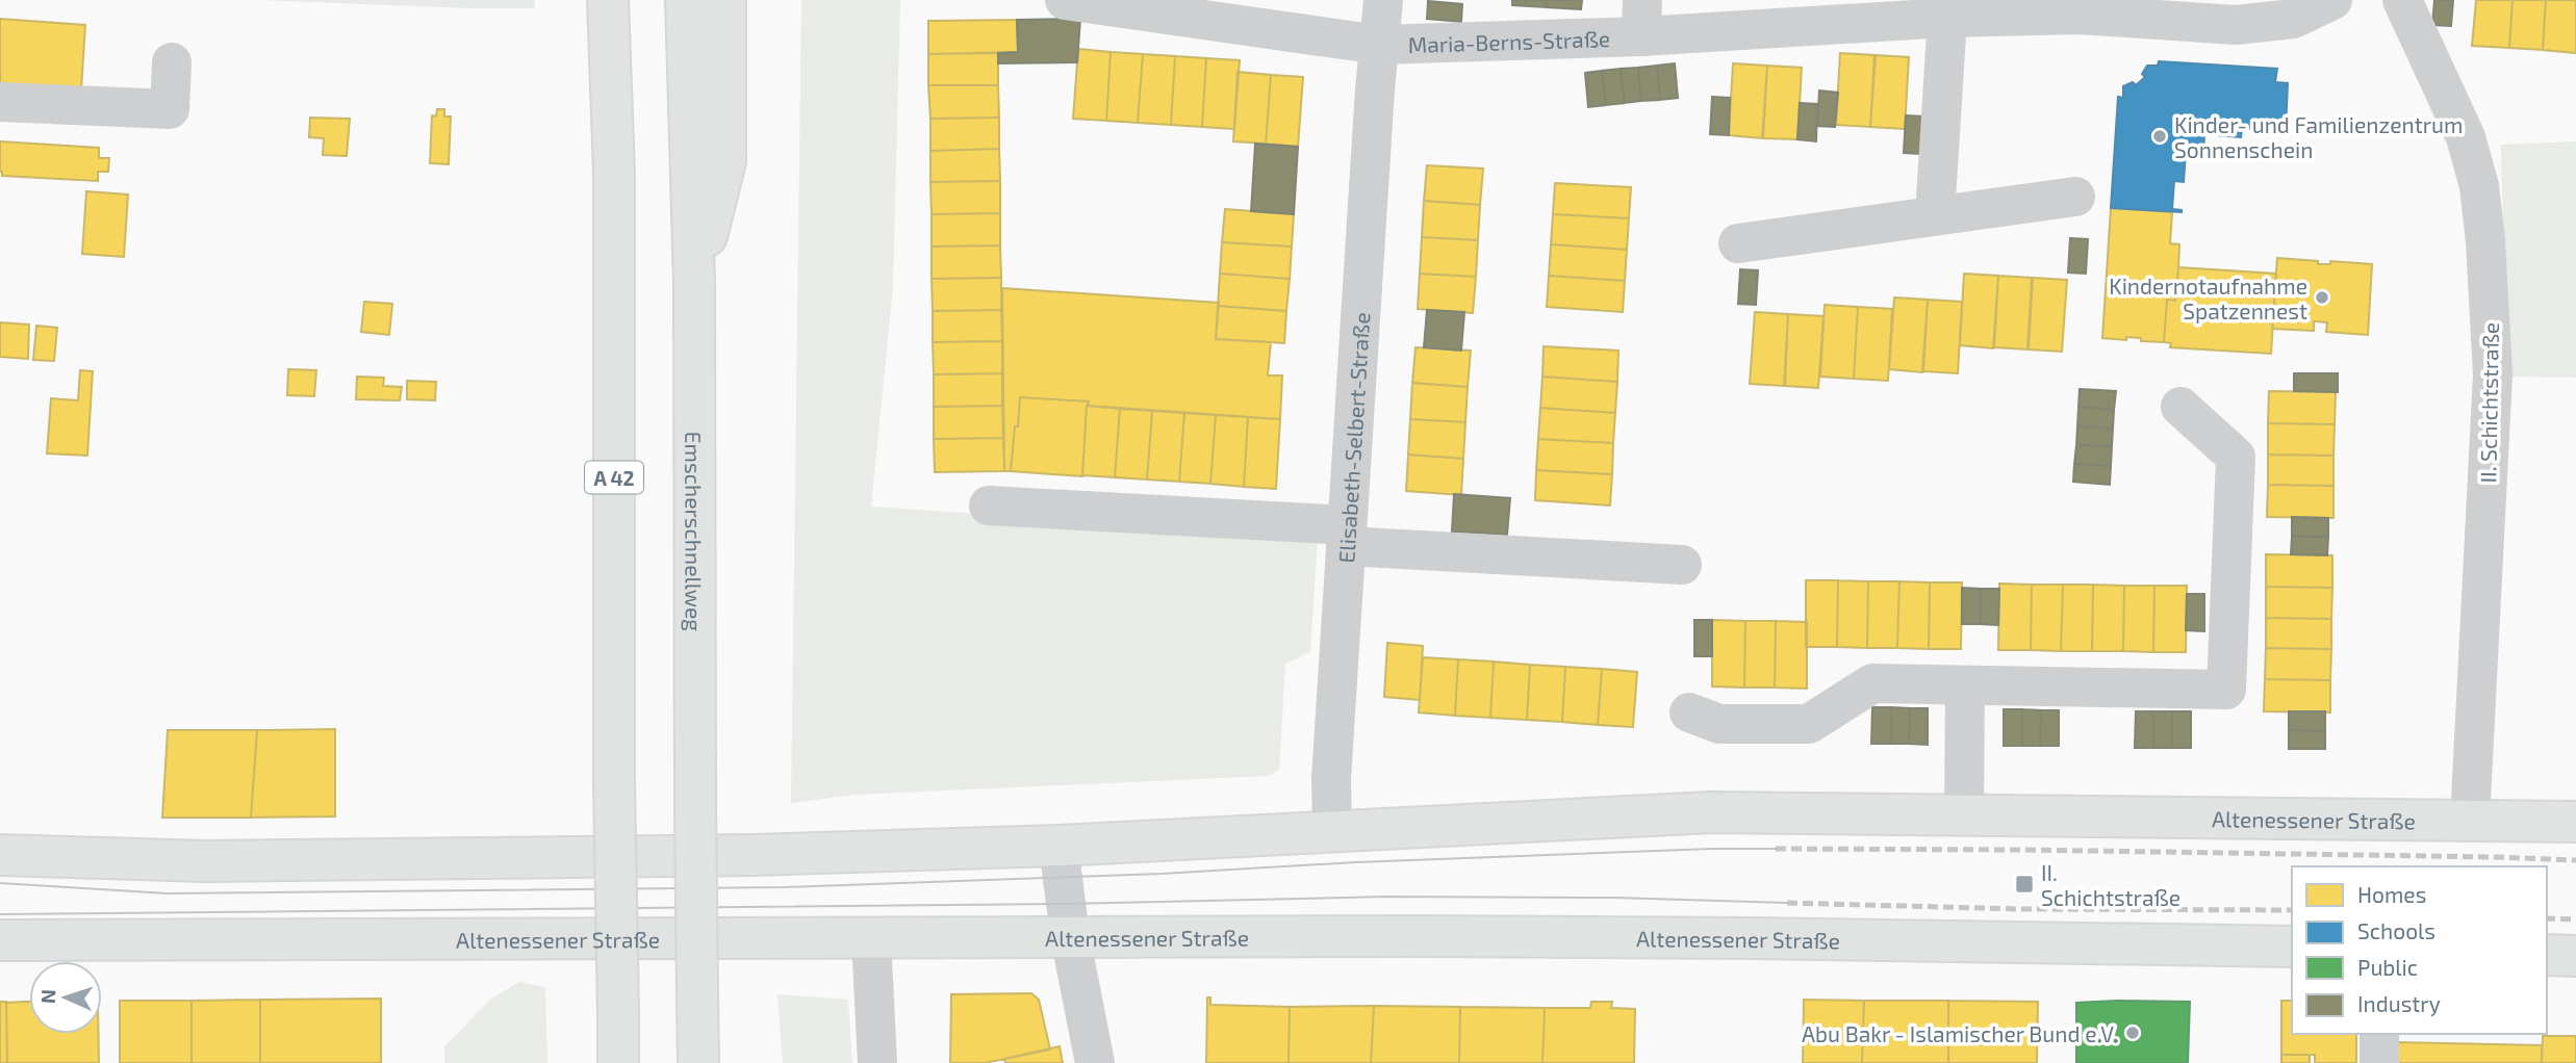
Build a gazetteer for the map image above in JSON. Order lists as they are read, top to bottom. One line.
{"streets":{"main road":["A 42","Emscherschnellweg","Altenessener Straße"],"street":["Maria-Berns-Straße","II. Schichtstraße","Elisabeth-Selbert-Straße"]},"crossings":[["Maria-Berns-Straße","Elisabeth-Selbert-Straße"],["II. Schichtstraße","Altenessener Straße"],["Elisabeth-Selbert-Straße","Altenessener Straße"]],"places":{"other":["Kinder- und Familienzentrum Sonnenschein","Kindernotaufnahme Spatzennest","Abu Bakr - Islamischer Bund e.V."],"transit":["II. Schichtstraße"]},"legend":["Homes","Schools","Public","Industry"],"north":"left"}
